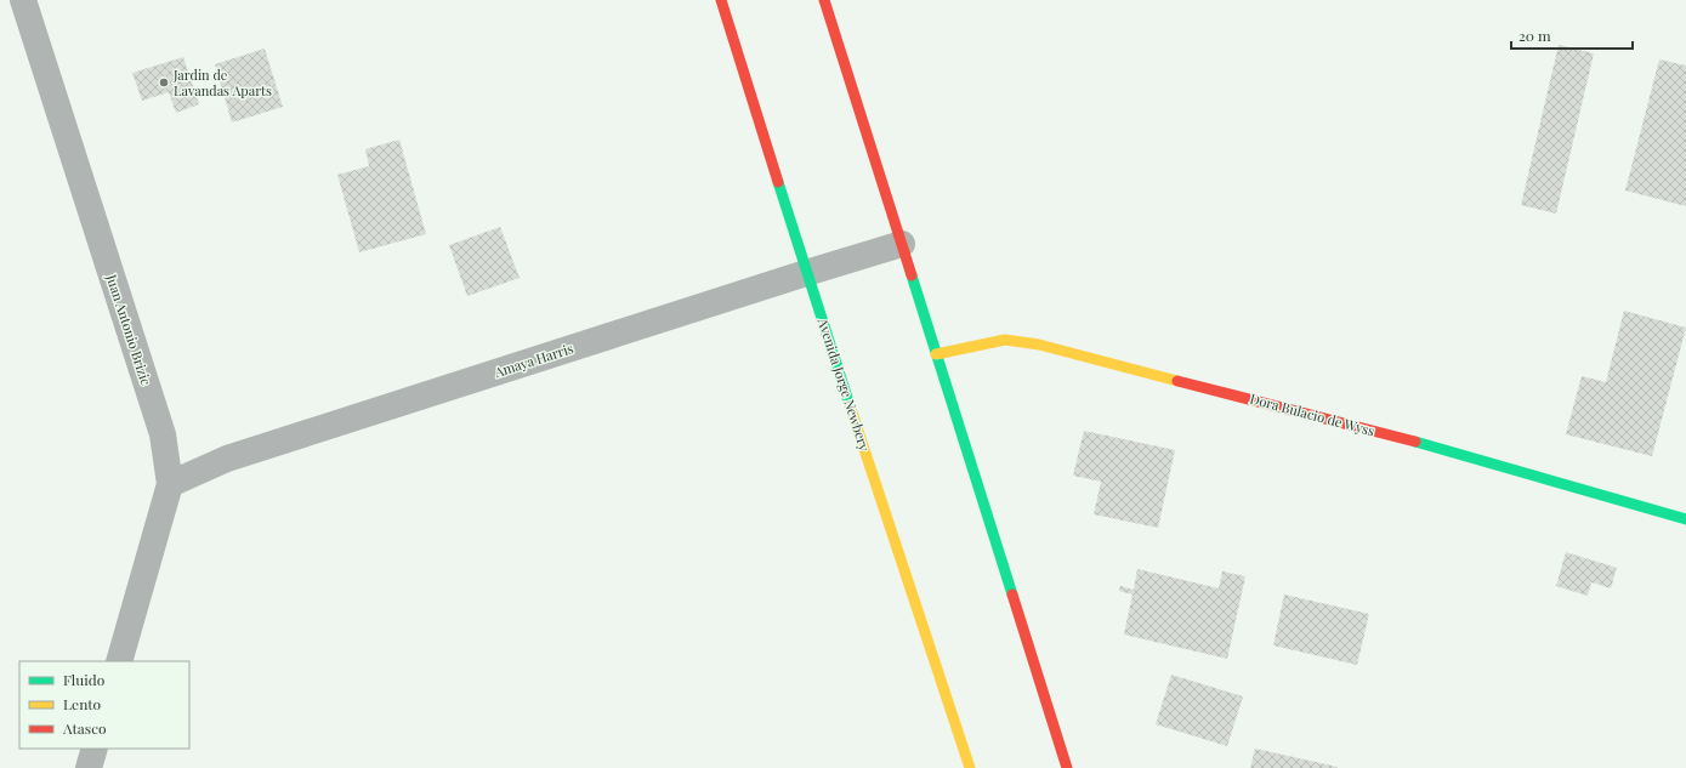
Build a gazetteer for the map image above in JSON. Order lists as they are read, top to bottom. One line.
{"streets":{"street":["Juan Antonio Brizic","Amaya Harris","Avenida Jorge Newbery","Dora Bulacio de Wyss"]},"crossings":[["Juan Antonio Brizic","Amaya Harris"],["Amaya Harris","Avenida Jorge Newbery"]],"places":["Jardin de Lavandas Aparts"],"legend":["Fluido","Lento","Atasco"],"scale_bar":"20 m"}
